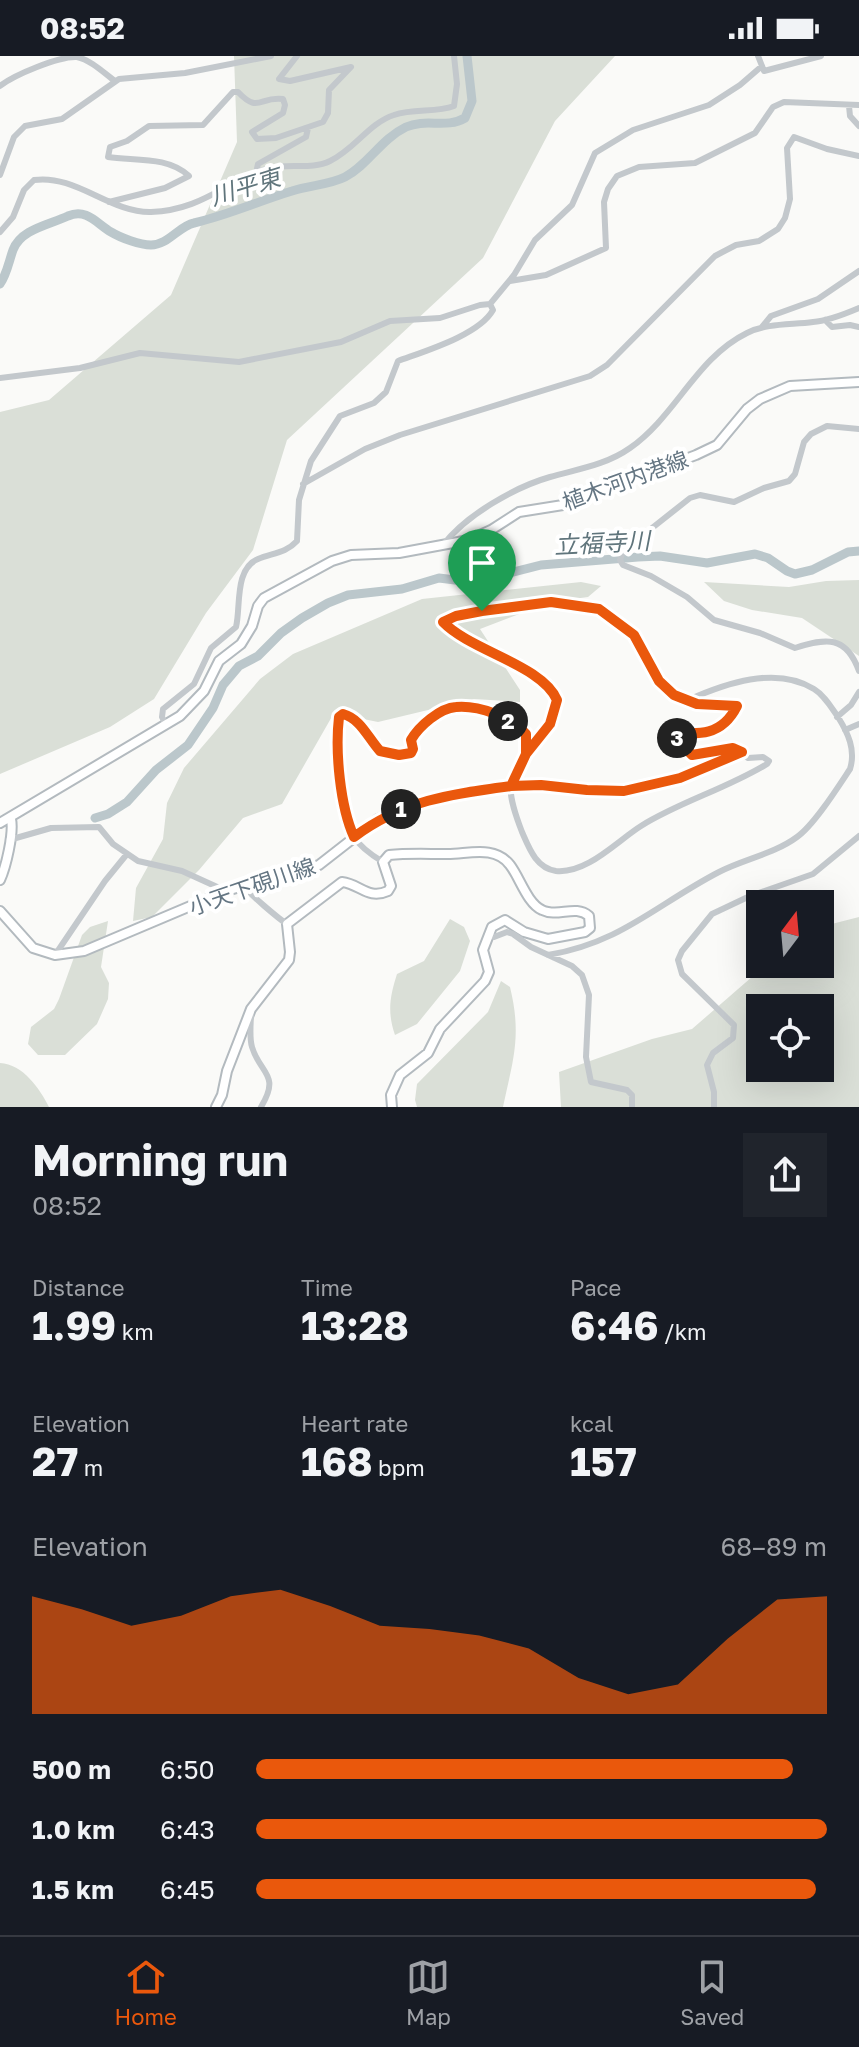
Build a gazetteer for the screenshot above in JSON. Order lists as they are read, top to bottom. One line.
{"streets":{"main road":["植木河内港線","小天下硯川線"]},"water":["川平東","立福寺川"],"north":"top","page":{"status":"08:52","pins":["2","3","1"],"heading":["Morning run","08:52"],"stats":[["Distance","1.99 km"],["Time","13:28"],["Pace","6:46 /km"],["Elevation","27 m"],["Heart rate","168 bpm"],["kcal","157"]],"chart":["Elevation","68–89 m"],"list":[{"name":"500 m","note":"6:50"},{"name":"1.0 km","note":"6:43"},{"name":"1.5 km","note":"6:45"}],"tabs":["Home","Map","Saved"]}}
